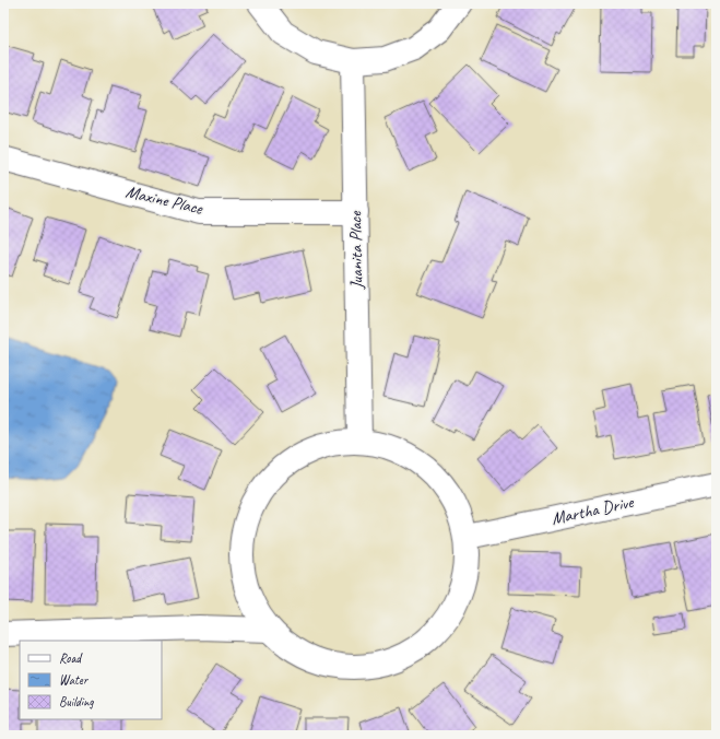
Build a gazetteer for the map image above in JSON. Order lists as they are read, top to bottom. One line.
{"streets":{"street":["Maxine Place","Juanita Place","Martha Drive"]},"crossings":[["Maxine Place","Juanita Place"]],"legend":["Road","Water","Building"]}
